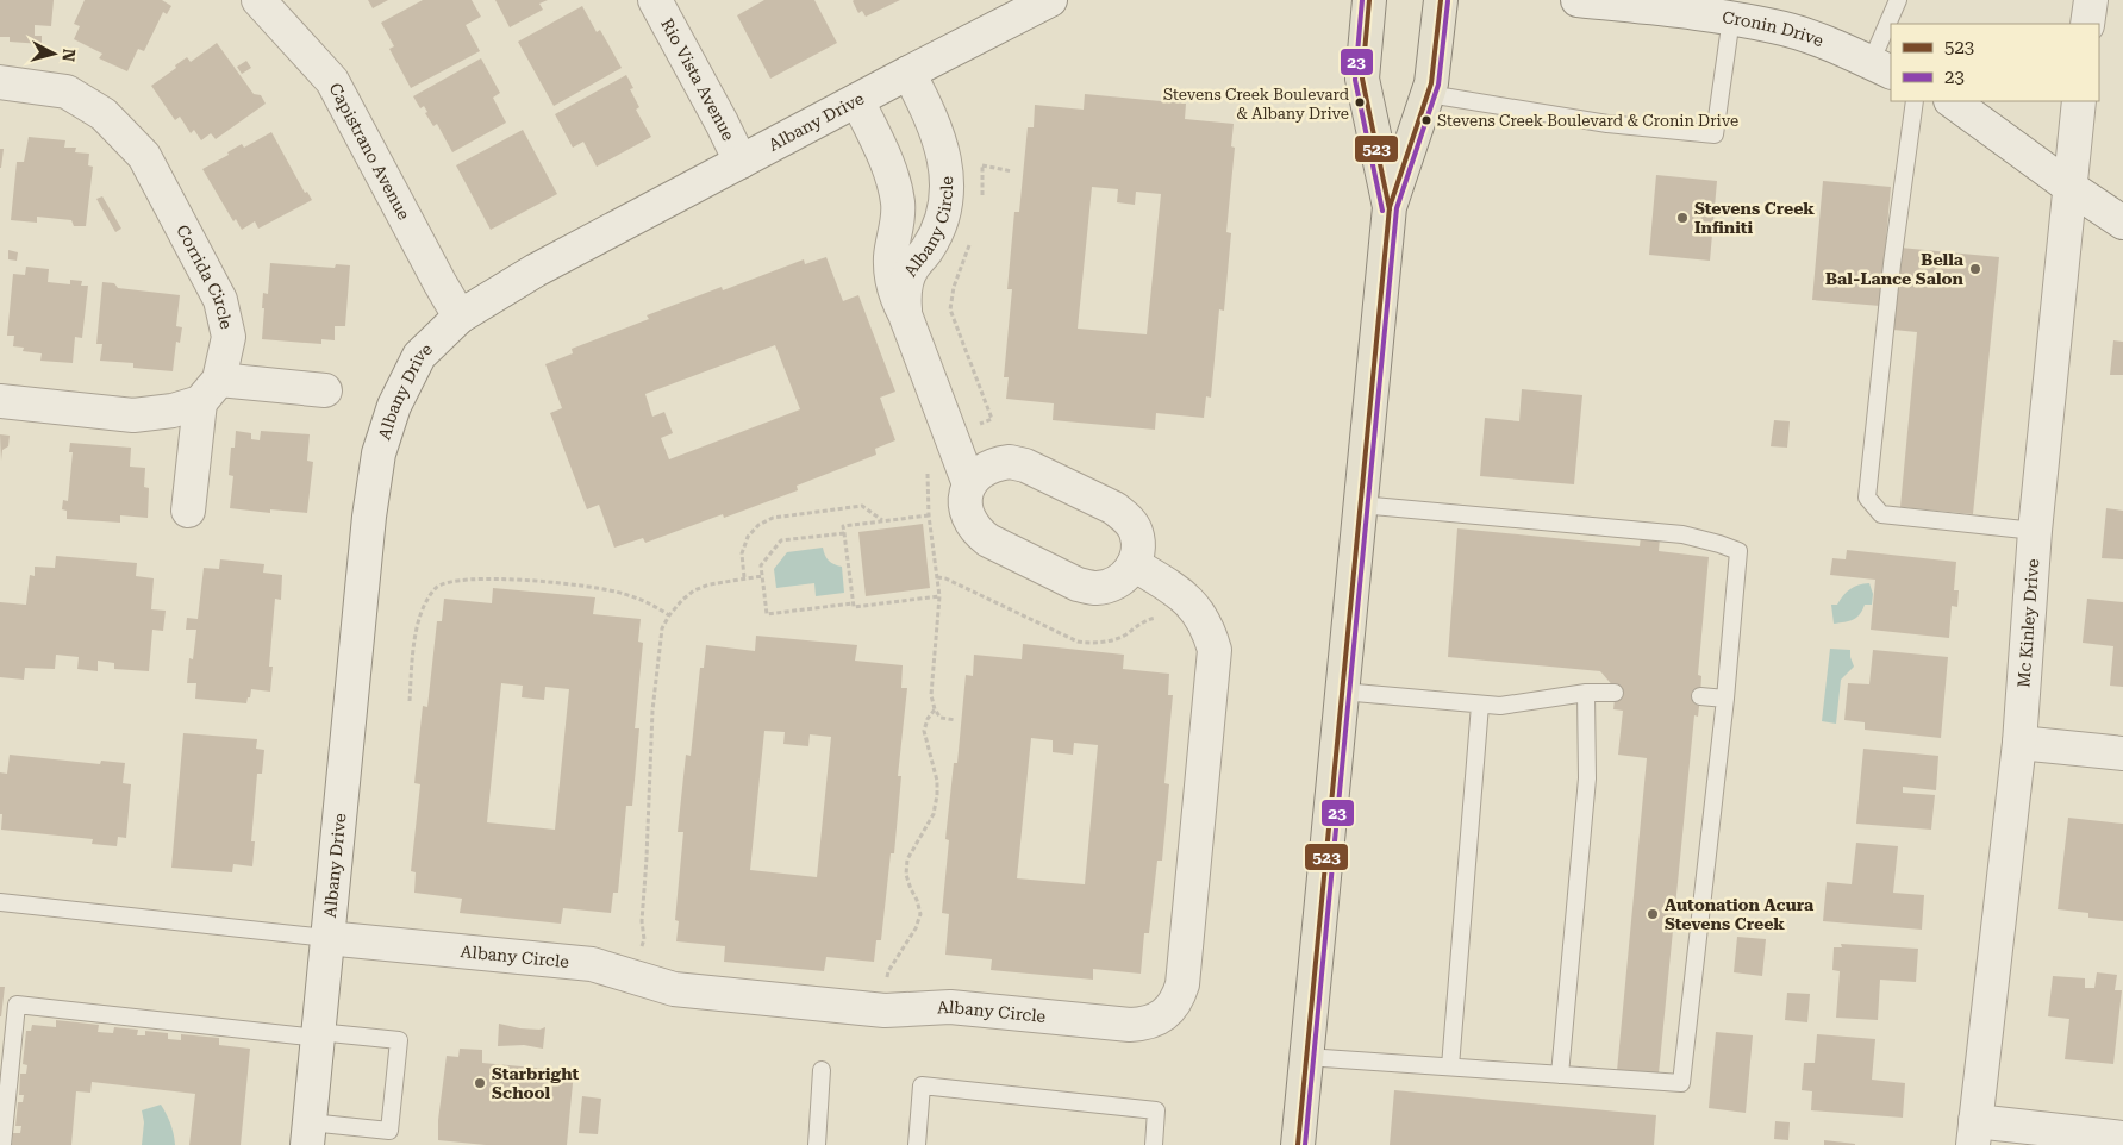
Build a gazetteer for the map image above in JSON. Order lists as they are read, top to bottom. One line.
{"streets":{"street":["Cronin Drive","Rio Vista Avenue","Albany Drive","Capistrano Avenue","Albany Circle","Corrida Circle","Mc Kinley Drive"]},"crossings":[["Rio Vista Avenue","Albany Drive"],["Albany Drive","Capistrano Avenue"],["Albany Drive","Albany Circle"]],"places":["Stevens Creek Boulevard & Albany Drive","Stevens Creek Boulevard & Cronin Drive","Stevens Creek Infiniti","Bella Bal-Lance Salon","Autonation Acura Stevens Creek","Starbright School"],"lines":["transit line 523","transit line 23"],"legend":["523","23"],"north":"right"}
